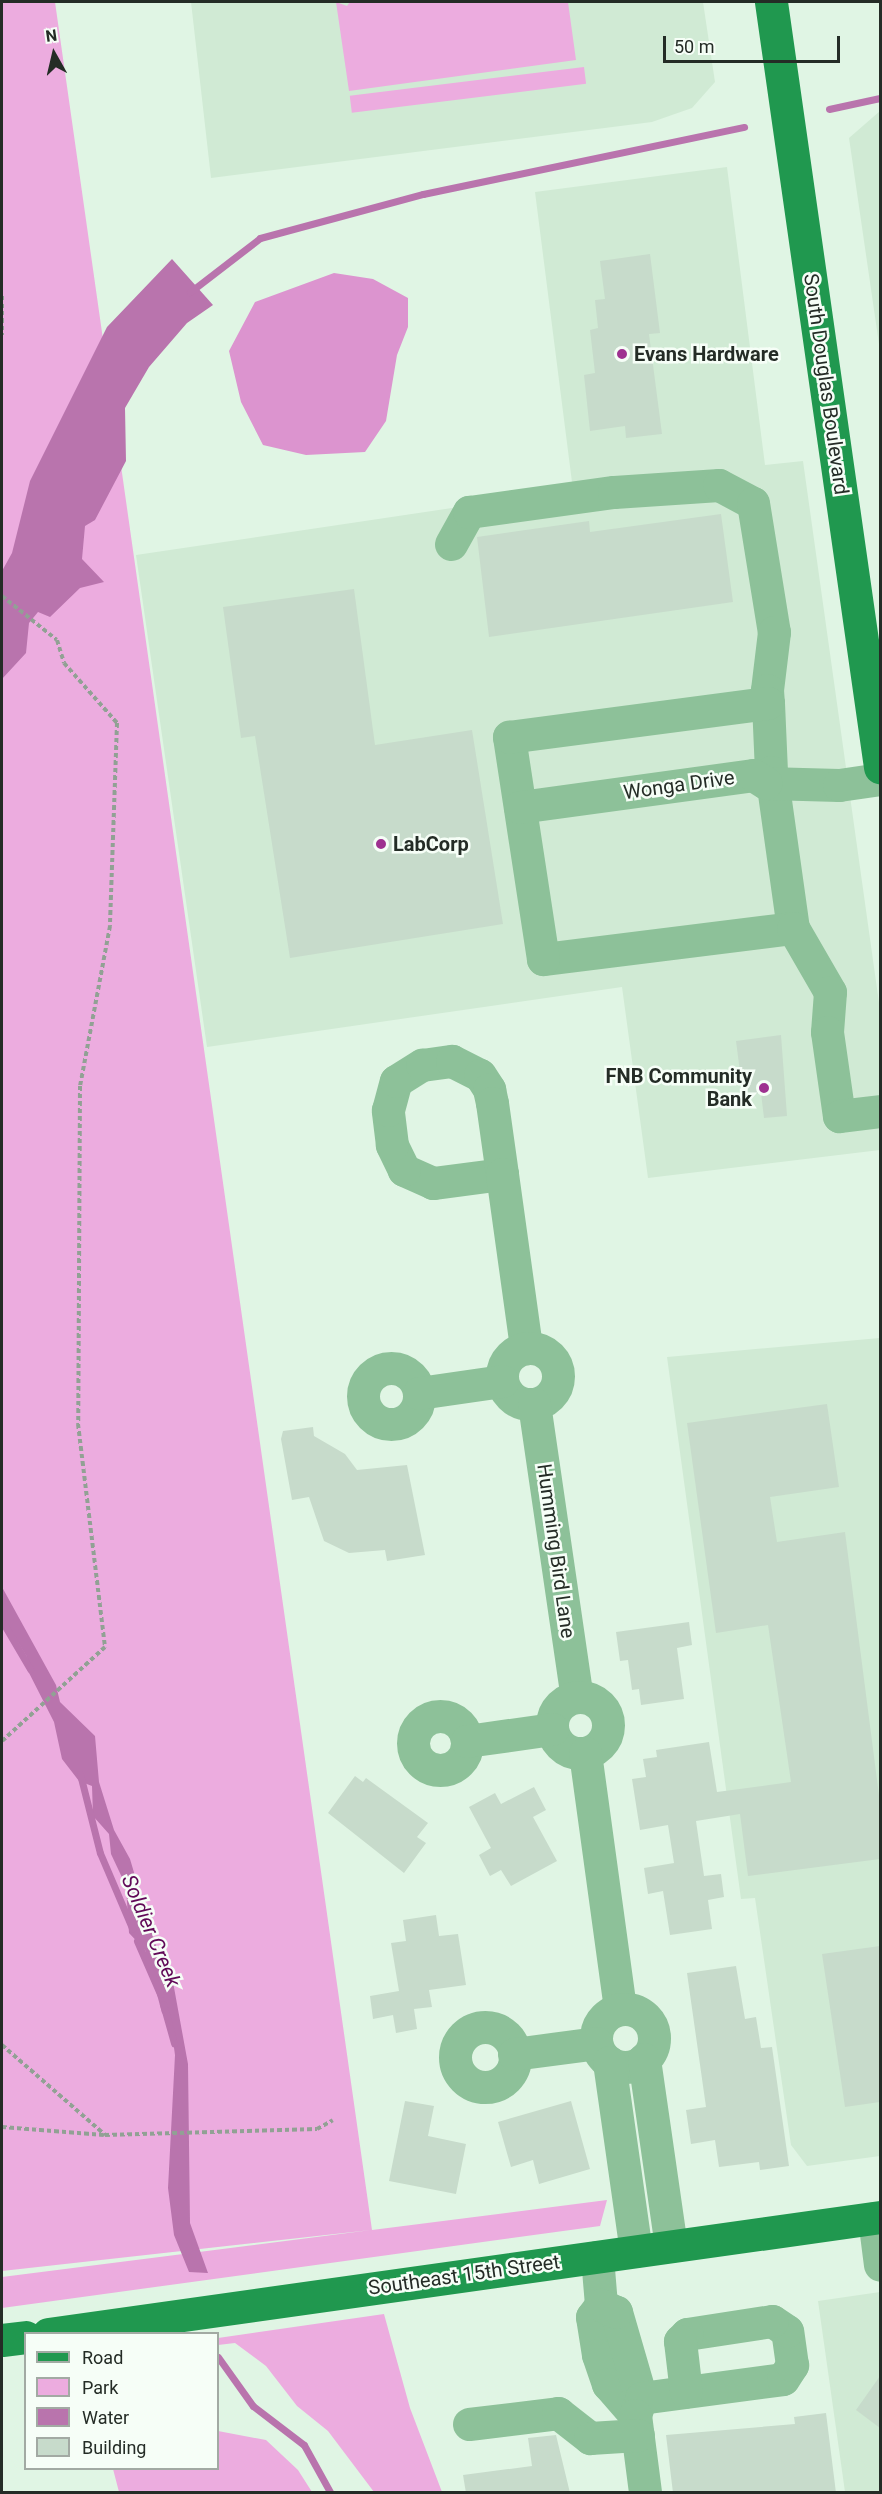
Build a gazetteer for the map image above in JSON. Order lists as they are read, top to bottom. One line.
{"streets":{"main road":["South Douglas Boulevard","Southeast 15th Street"],"street":["Wonga Drive","Humming Bird Lane"]},"water":["Soldier Creek"],"places":["Evans Hardware","LabCorp","FNB Community Bank"],"legend":["Road","Park","Water","Building"],"scale_bar":"50 m","north":"top"}
